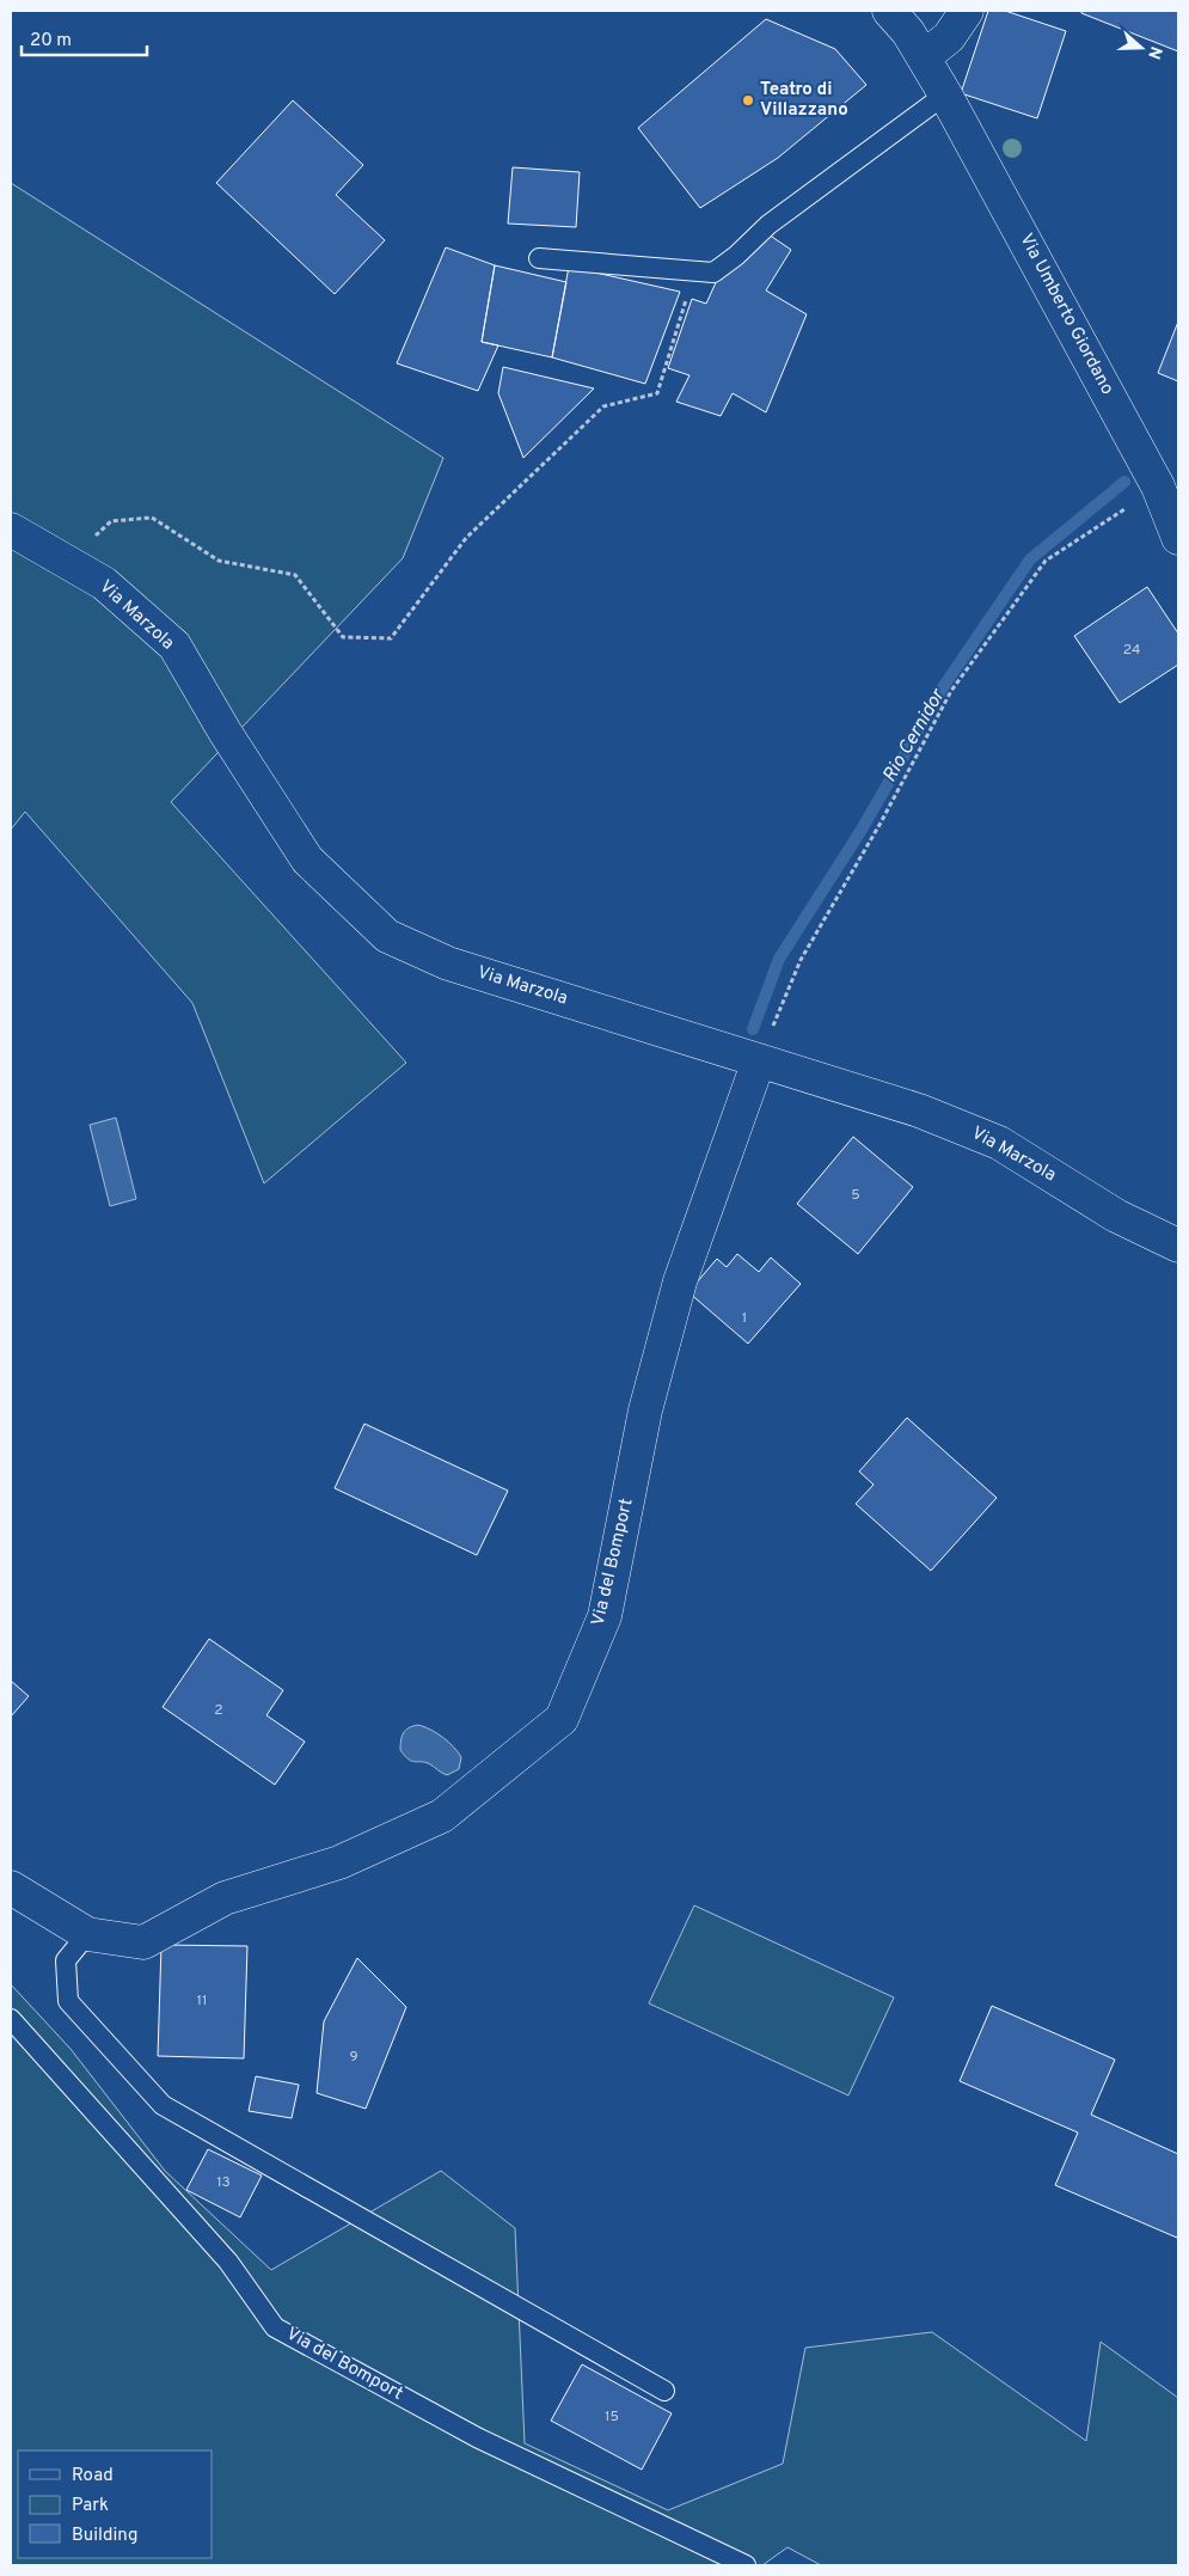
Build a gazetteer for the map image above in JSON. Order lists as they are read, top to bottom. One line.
{"streets":{"street":["Via Umberto Giordano","Via Marzola","Via del Bomport"]},"crossings":[["Via Marzola","Via del Bomport"]],"water":["Rio Cernidor"],"places":["Teatro di Villazzano"],"house_numbers":["24","5","1","2","11","9","13","15"],"legend":["Road","Park","Building"],"scale_bar":"20 m","north":"right"}
